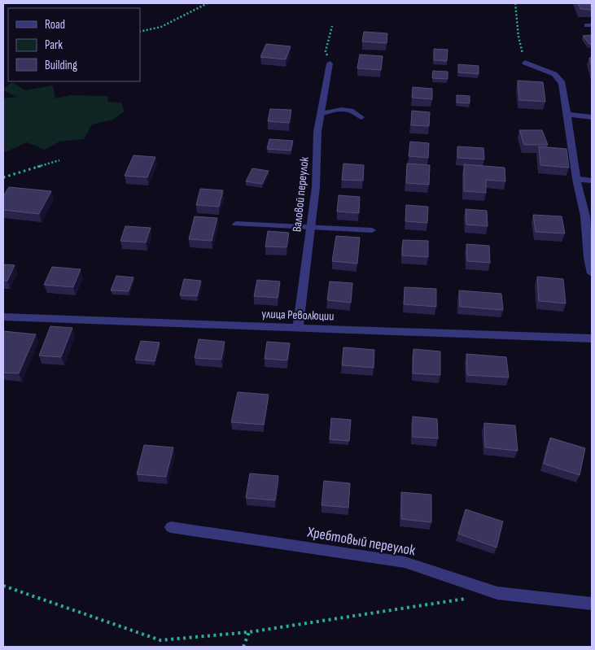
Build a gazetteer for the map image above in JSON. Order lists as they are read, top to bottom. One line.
{"streets":{"street":["Валовой переулок","улица Революции","Хребтовый переулок"]},"crossings":[["Валовой переулок","улица Революции"]],"legend":["Road","Park","Building"]}
